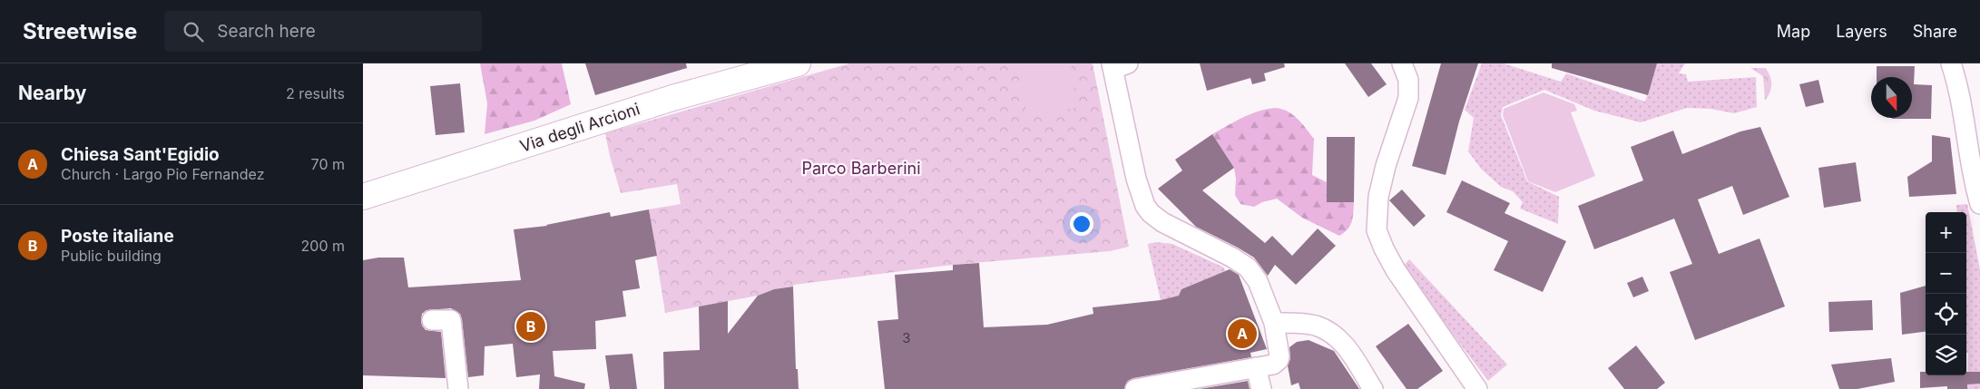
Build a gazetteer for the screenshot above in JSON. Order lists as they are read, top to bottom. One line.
{"streets":{"street":["Via degli Arcioni"]},"parks":["Parco Barberini"],"house_numbers":["3"],"north":"bottom","page":{"header":"Streetwise","search":"Search here","nav":["Map","Layers","Share"],"heading":["Nearby","2 results"],"list":[{"mark":"A","name":"Chiesa Sant'Egidio","note":"Church · Largo Pio Fernandez","value":"70 m"},{"mark":"B","name":"Poste italiane","note":"Public building","value":"200 m"}],"map_buttons":["+","−"],"pins":["B","A"]}}
